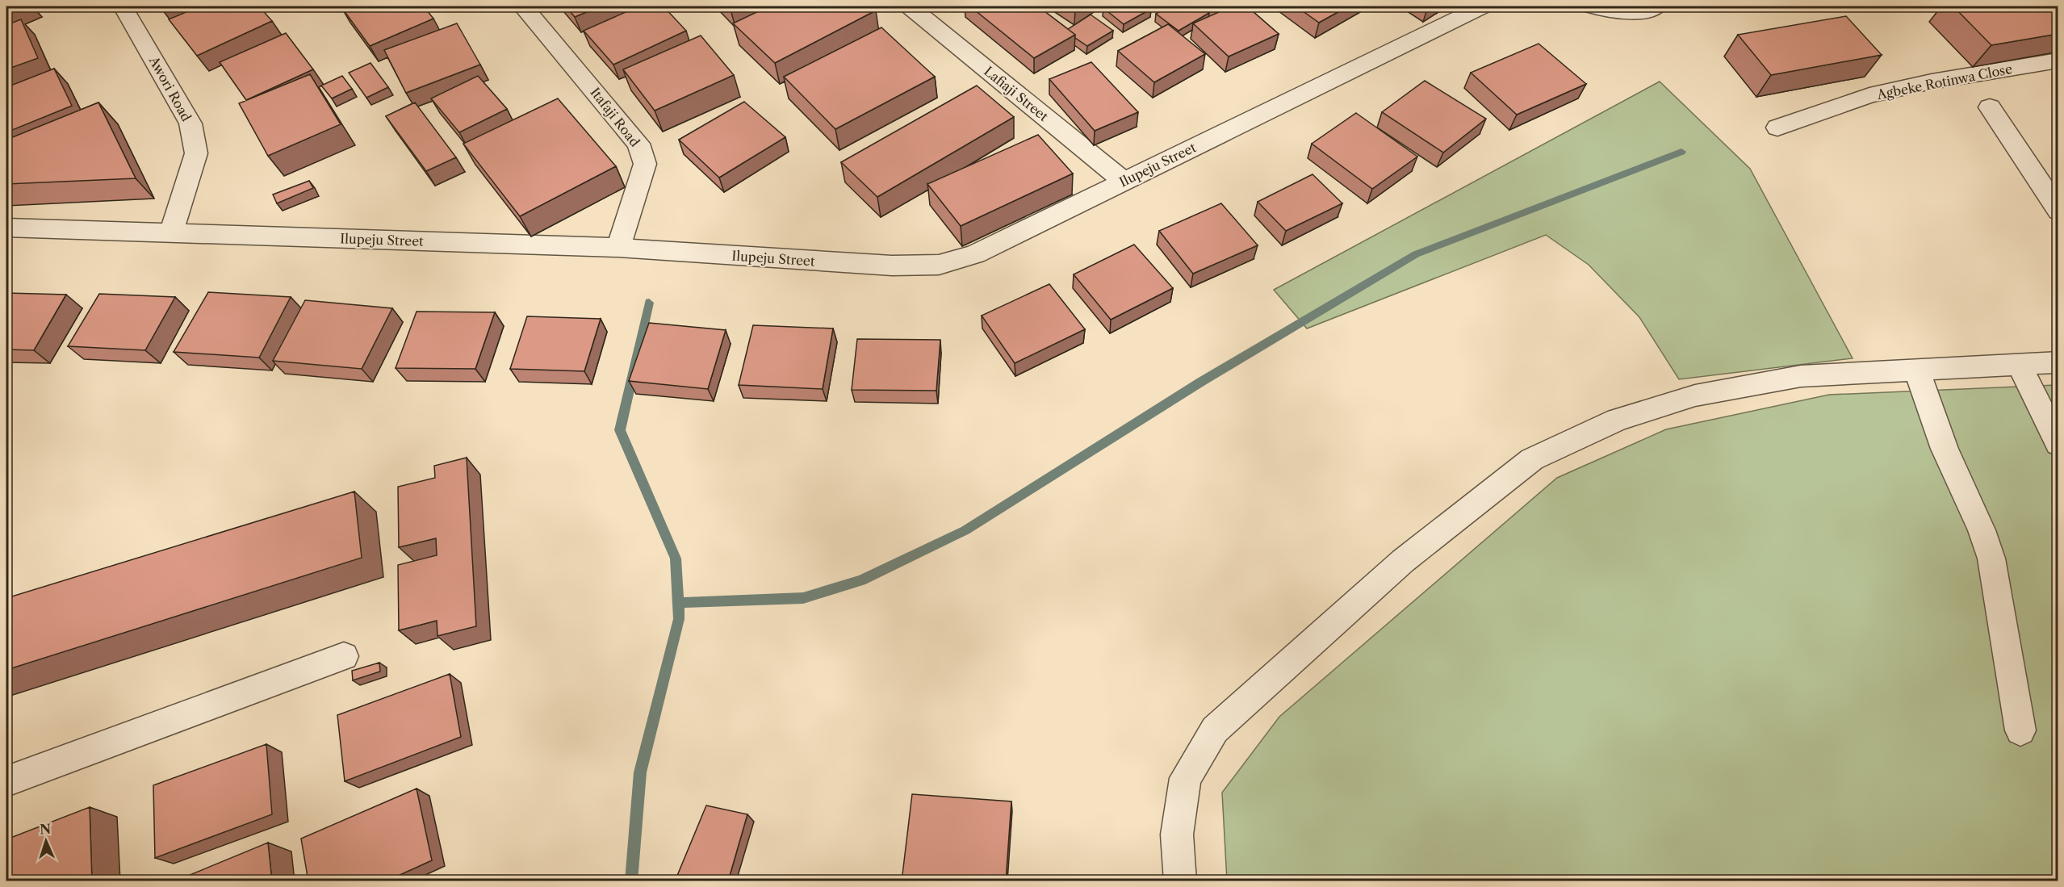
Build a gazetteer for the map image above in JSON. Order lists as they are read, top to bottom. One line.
{"streets":{"street":["Agbeke Rotinwa Close","Awori Road","Lafiaji Street","Itafaji Road","Ilupeju Street"]},"crossings":[["Awori Road","Ilupeju Street"],["Lafiaji Street","Ilupeju Street"],["Itafaji Road","Ilupeju Street"]],"north":"top"}
